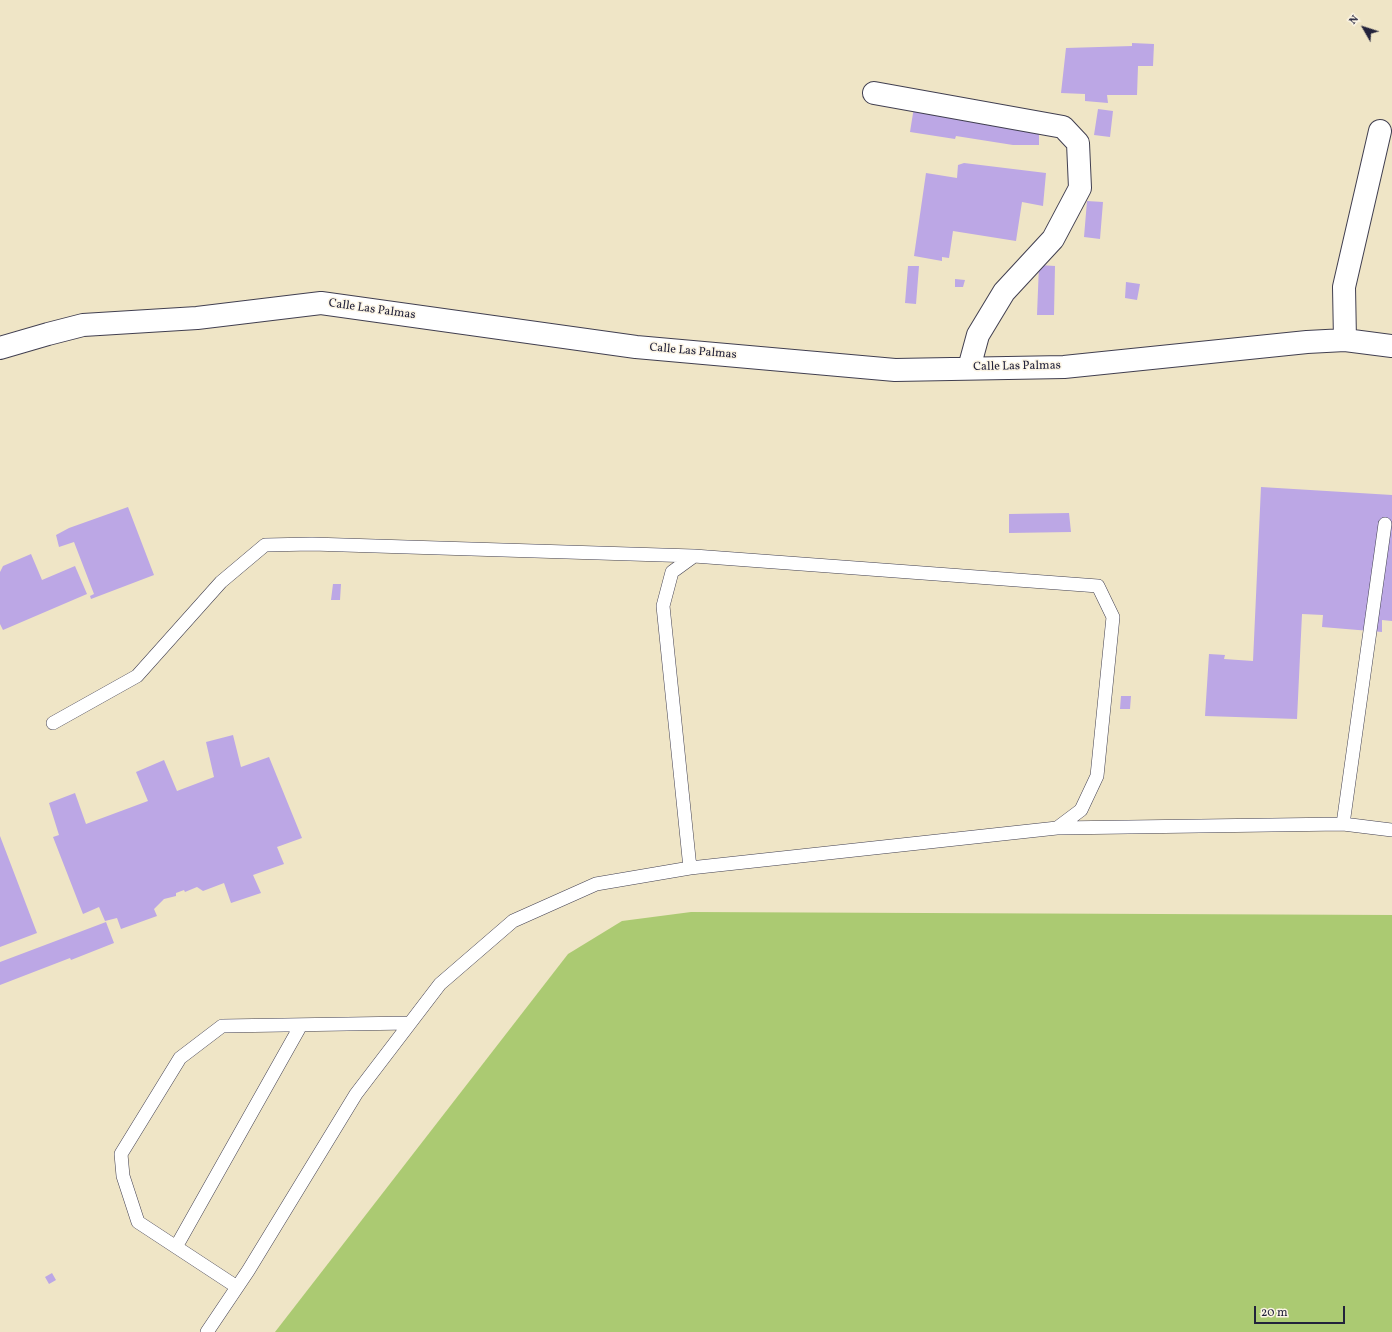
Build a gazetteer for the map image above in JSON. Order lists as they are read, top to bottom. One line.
{"streets":{"street":["Calle Las Palmas"]},"scale_bar":"20 m","north":"top left"}
